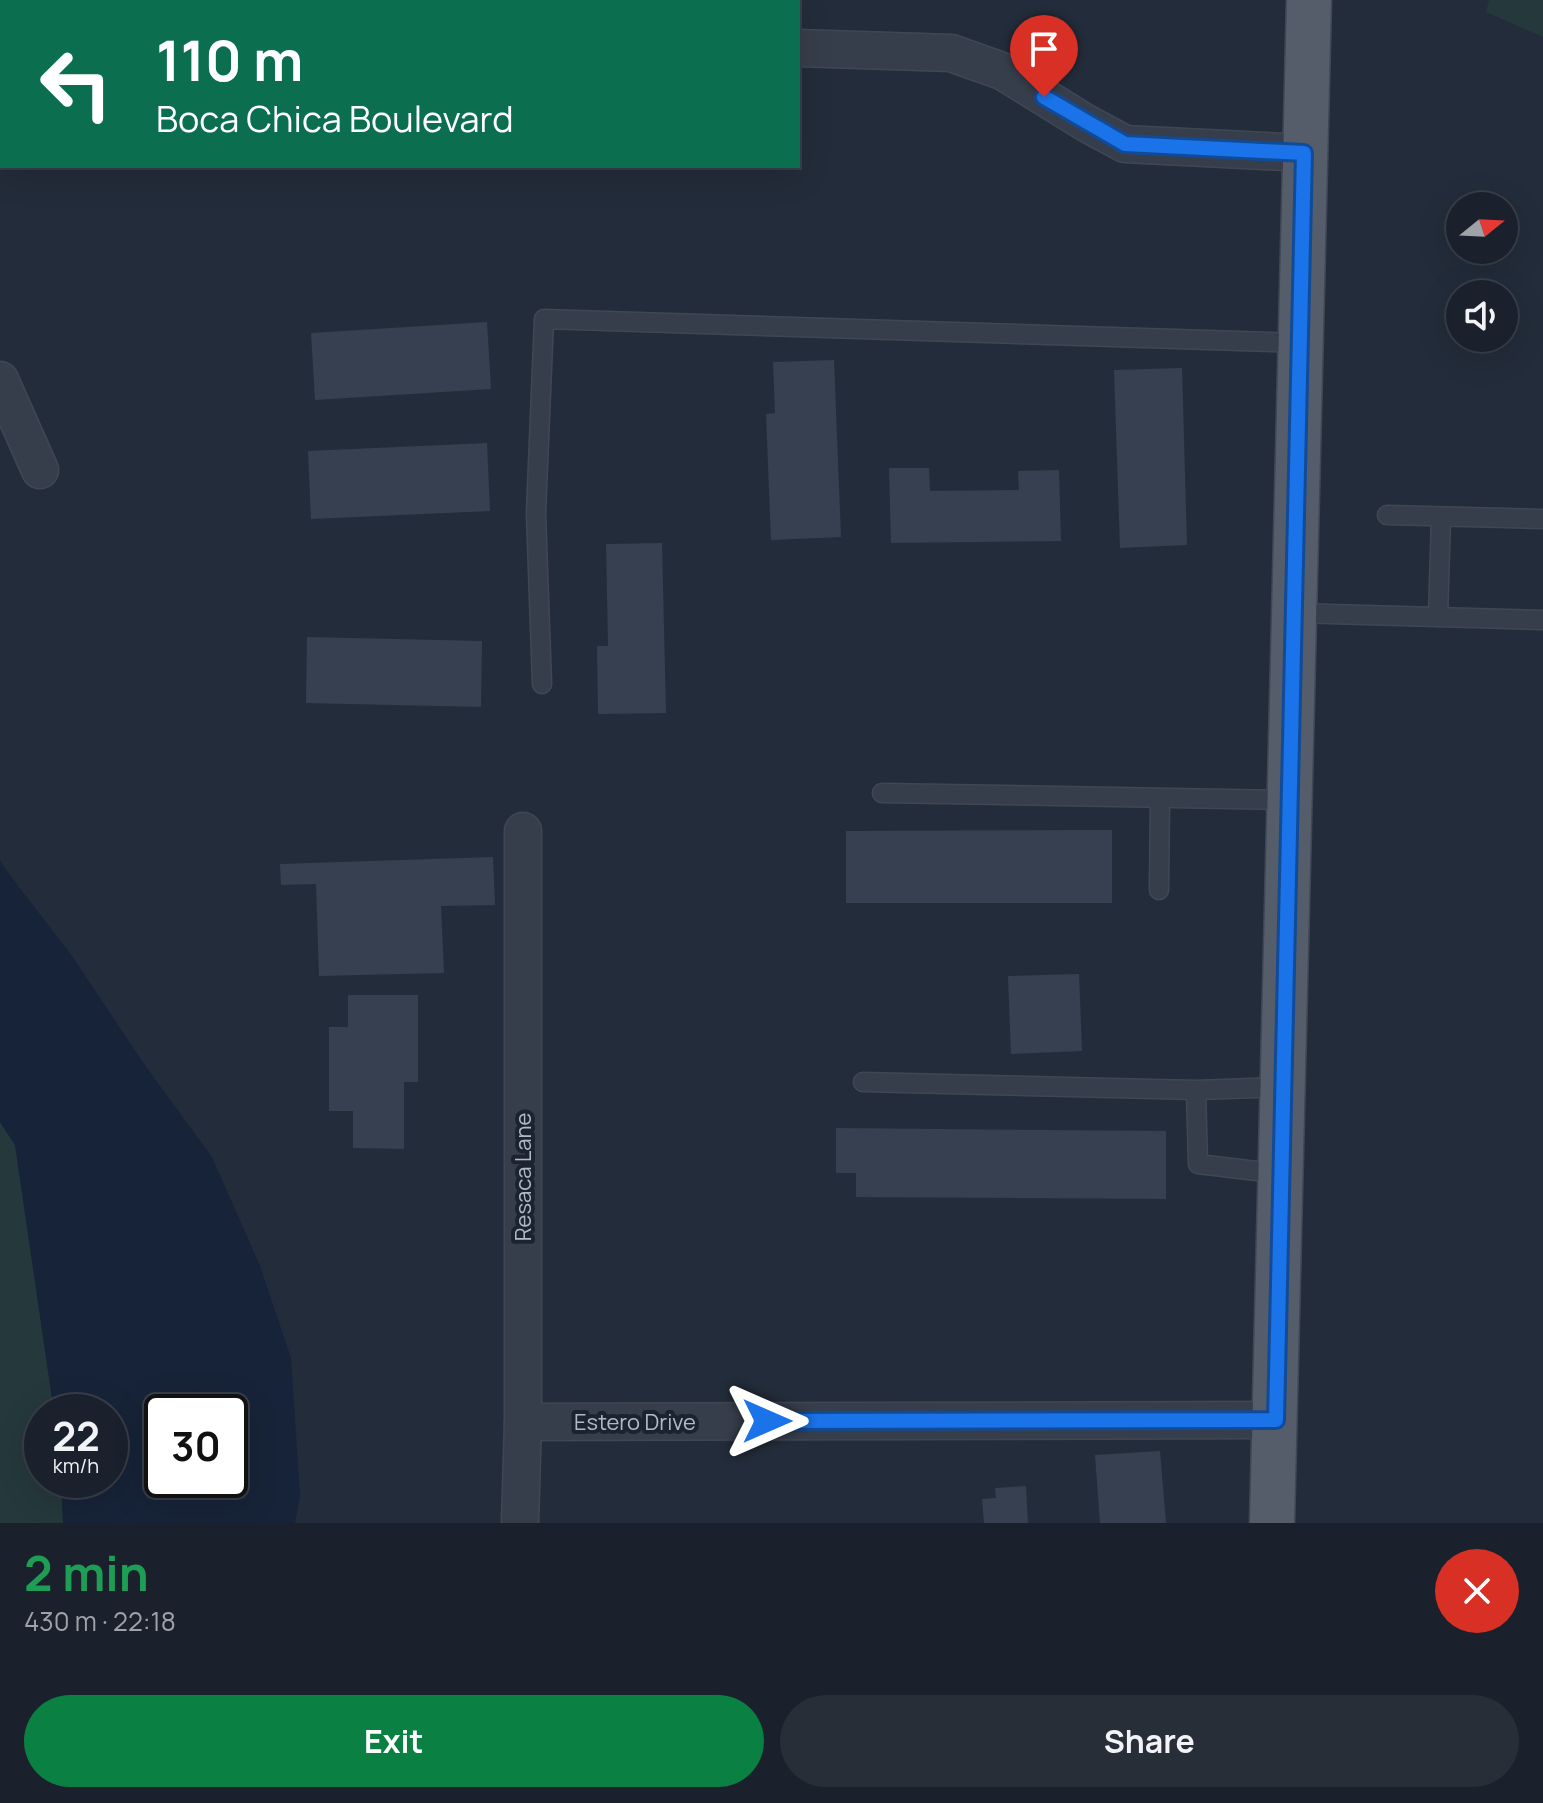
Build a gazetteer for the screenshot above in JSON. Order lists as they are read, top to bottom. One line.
{"streets":{"street":["Resaca Lane","Estero Drive"]},"crossings":[["Resaca Lane","Estero Drive"]],"north":"right","page":{"turn":["110 m","Boca Chica Boulevard"],"speed":"22 km/h","limit":"30","heading":["2 min","430 m · 22:18"],"buttons":["Exit","Share"]}}
